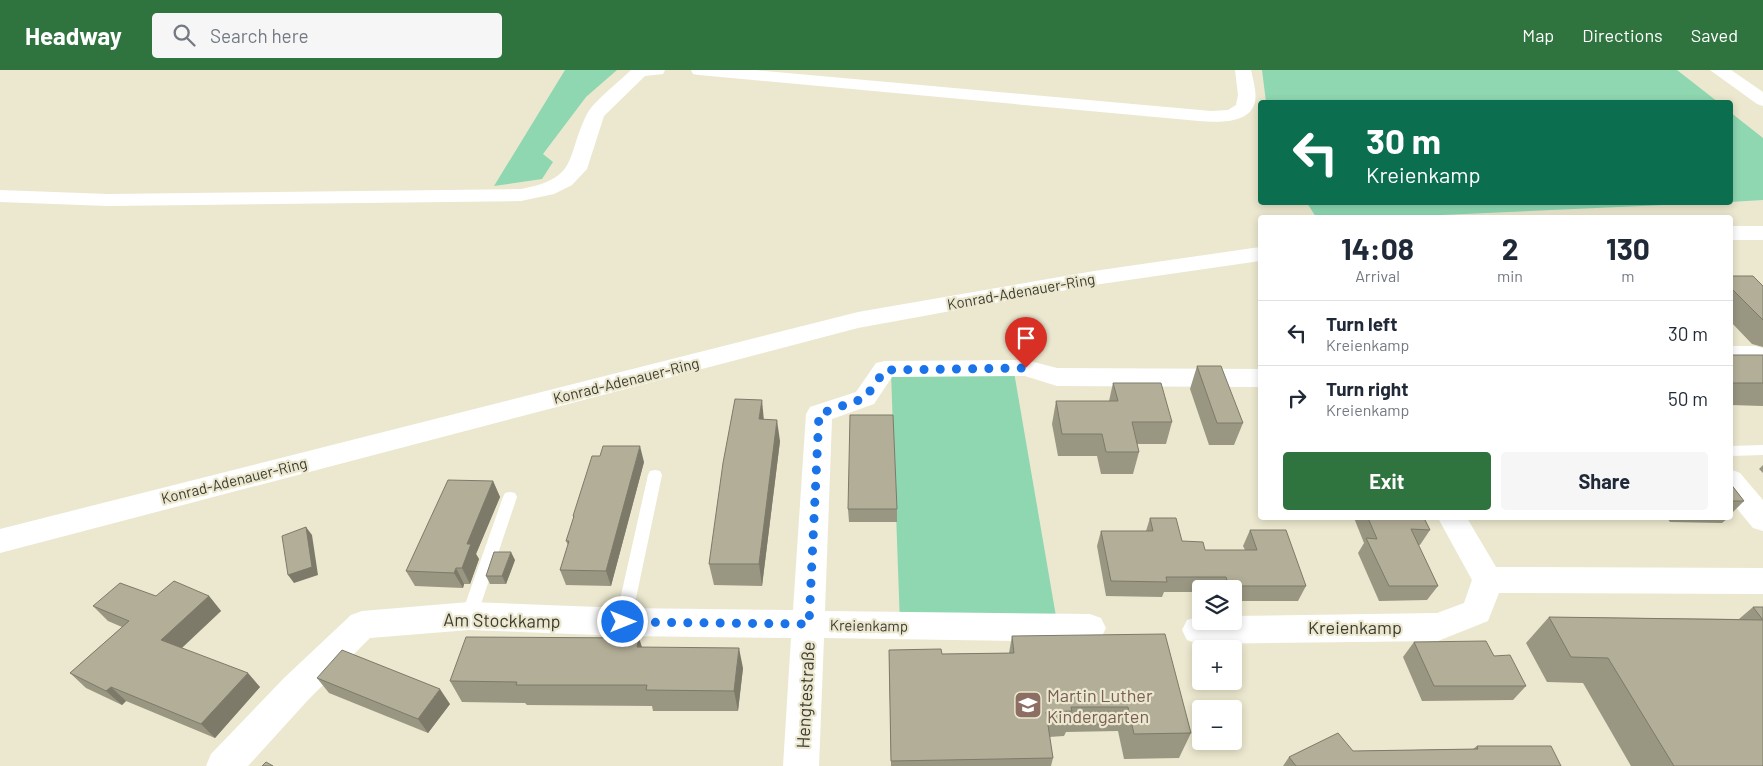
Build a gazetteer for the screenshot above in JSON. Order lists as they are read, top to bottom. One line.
{"streets":{"main road":["Konrad-Adenauer-Ring"],"street":["Am Stockkamp","Kreienkamp","Hengtestraße"]},"crossings":[["Am Stockkamp","Kreienkamp"],["Am Stockkamp","Hengtestraße"],["Kreienkamp","Hengtestraße"]],"places":{"school or university":["Martin Luther Kindergarten"]},"page":{"header":"Headway","search":"Search here","nav":["Map","Directions","Saved"],"turn":["30 m","Kreienkamp"],"eta":["14:08","Arrival","2","min","130","m"],"list":[{"name":"Turn left","note":"Kreienkamp","value":"30 m"},{"name":"Turn right","note":"Kreienkamp","value":"50 m"}],"buttons":["Exit","Share"],"map_buttons":["+","−"]}}
